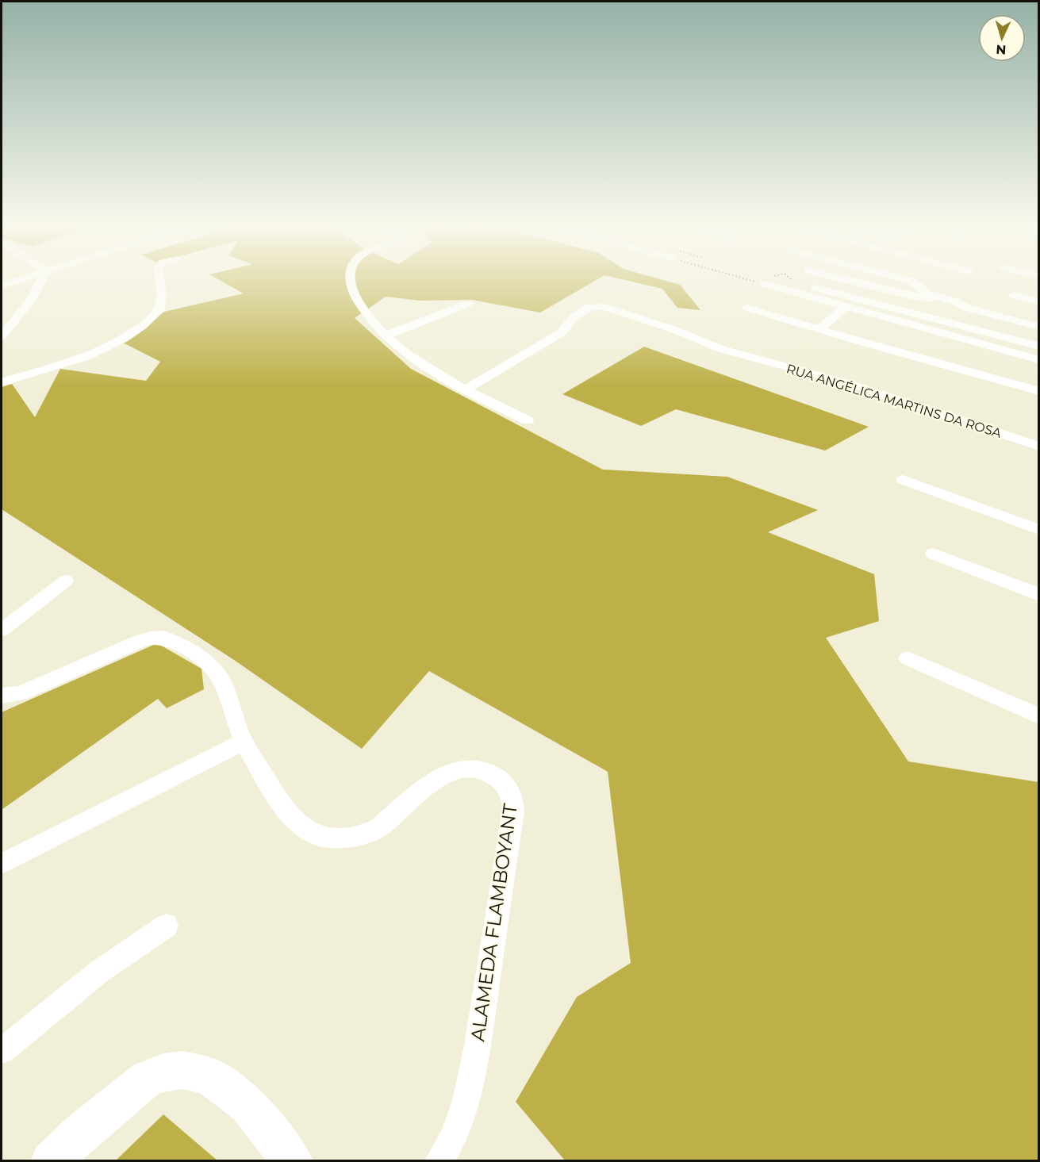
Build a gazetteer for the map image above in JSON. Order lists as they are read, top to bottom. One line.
{"streets":{"street":["RUA ANGÉLICA MARTINS DA ROSA","ALAMEDA FLAMBOYANT"]},"north":"bottom"}
